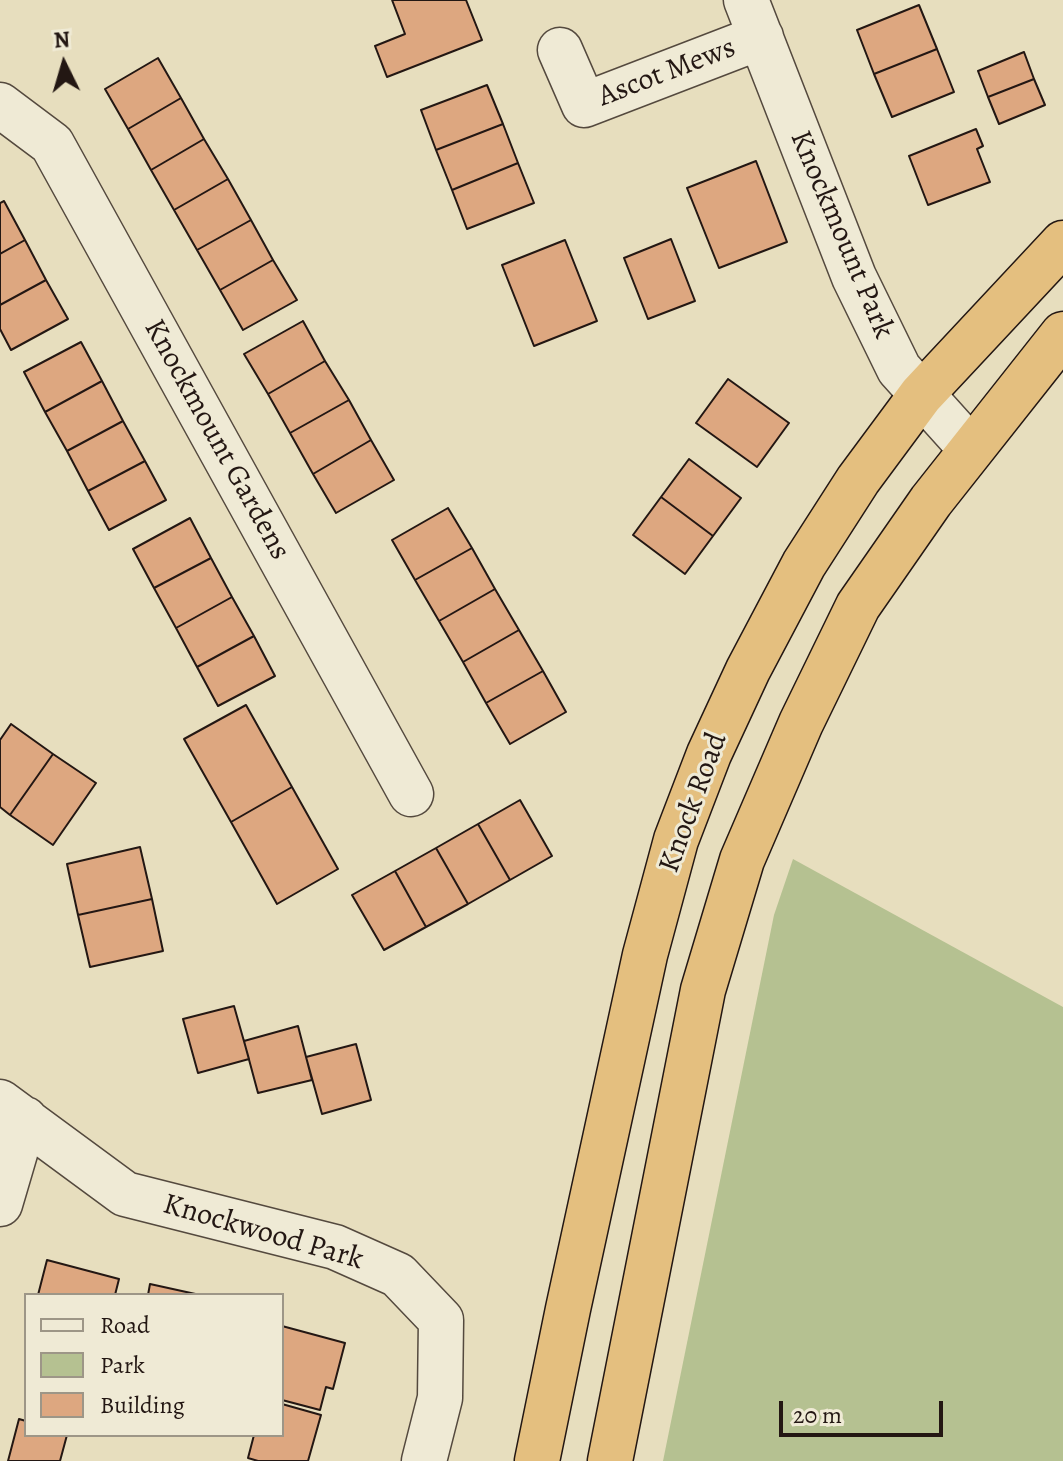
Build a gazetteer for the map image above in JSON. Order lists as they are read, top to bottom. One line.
{"streets":{"highway":["Knock Road"],"street":["Ascot Mews","Knockmount Park","Knockmount Gardens","Knockwood Park"]},"crossings":[["Ascot Mews","Knockmount Park"],["Knockmount Park","Knock Road"]],"legend":["Road","Park","Building"],"scale_bar":"20 m","north":"top"}
